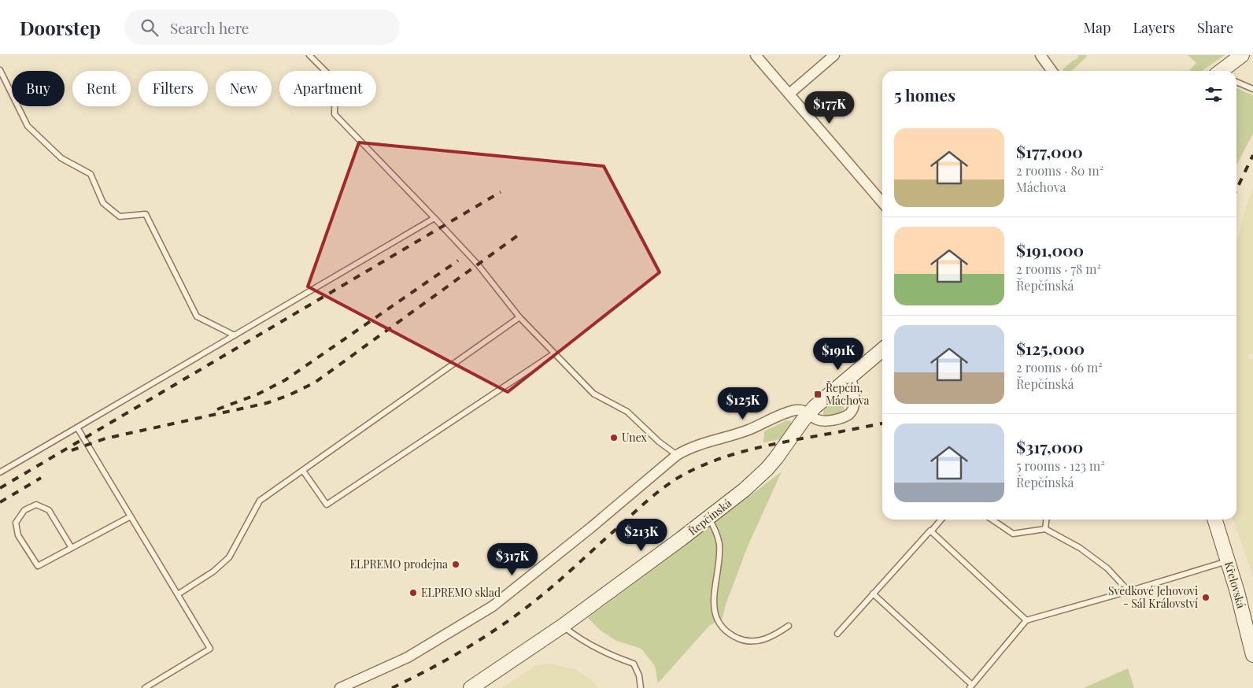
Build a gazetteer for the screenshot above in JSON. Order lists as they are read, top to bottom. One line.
{"streets":{"street":["Řepčínská","Křelovská"]},"places":{"transit":["Řepčín, Máchova"],"other":["Unex","ELPREMO prodejna","ELPREMO sklad","Svědkové Jehovovi - Sál Království"]},"page":{"header":"Doorstep","search":"Search here","nav":["Map","Layers","Share"],"chip":["Buy","Rent","Filters","New","Apartment"],"heading":"5 homes","price":["$177K","$191K","$125K","$213K","$317K"],"list":[{"name":"$177,000","note":"2 rooms · 80 m² · Máchova"},{"name":"$191,000","note":"2 rooms · 78 m² · Řepčínská"},{"name":"$125,000","note":"2 rooms · 66 m² · Řepčínská"},{"name":"$317,000","note":"5 rooms · 123 m² · Řepčínská"}]}}
